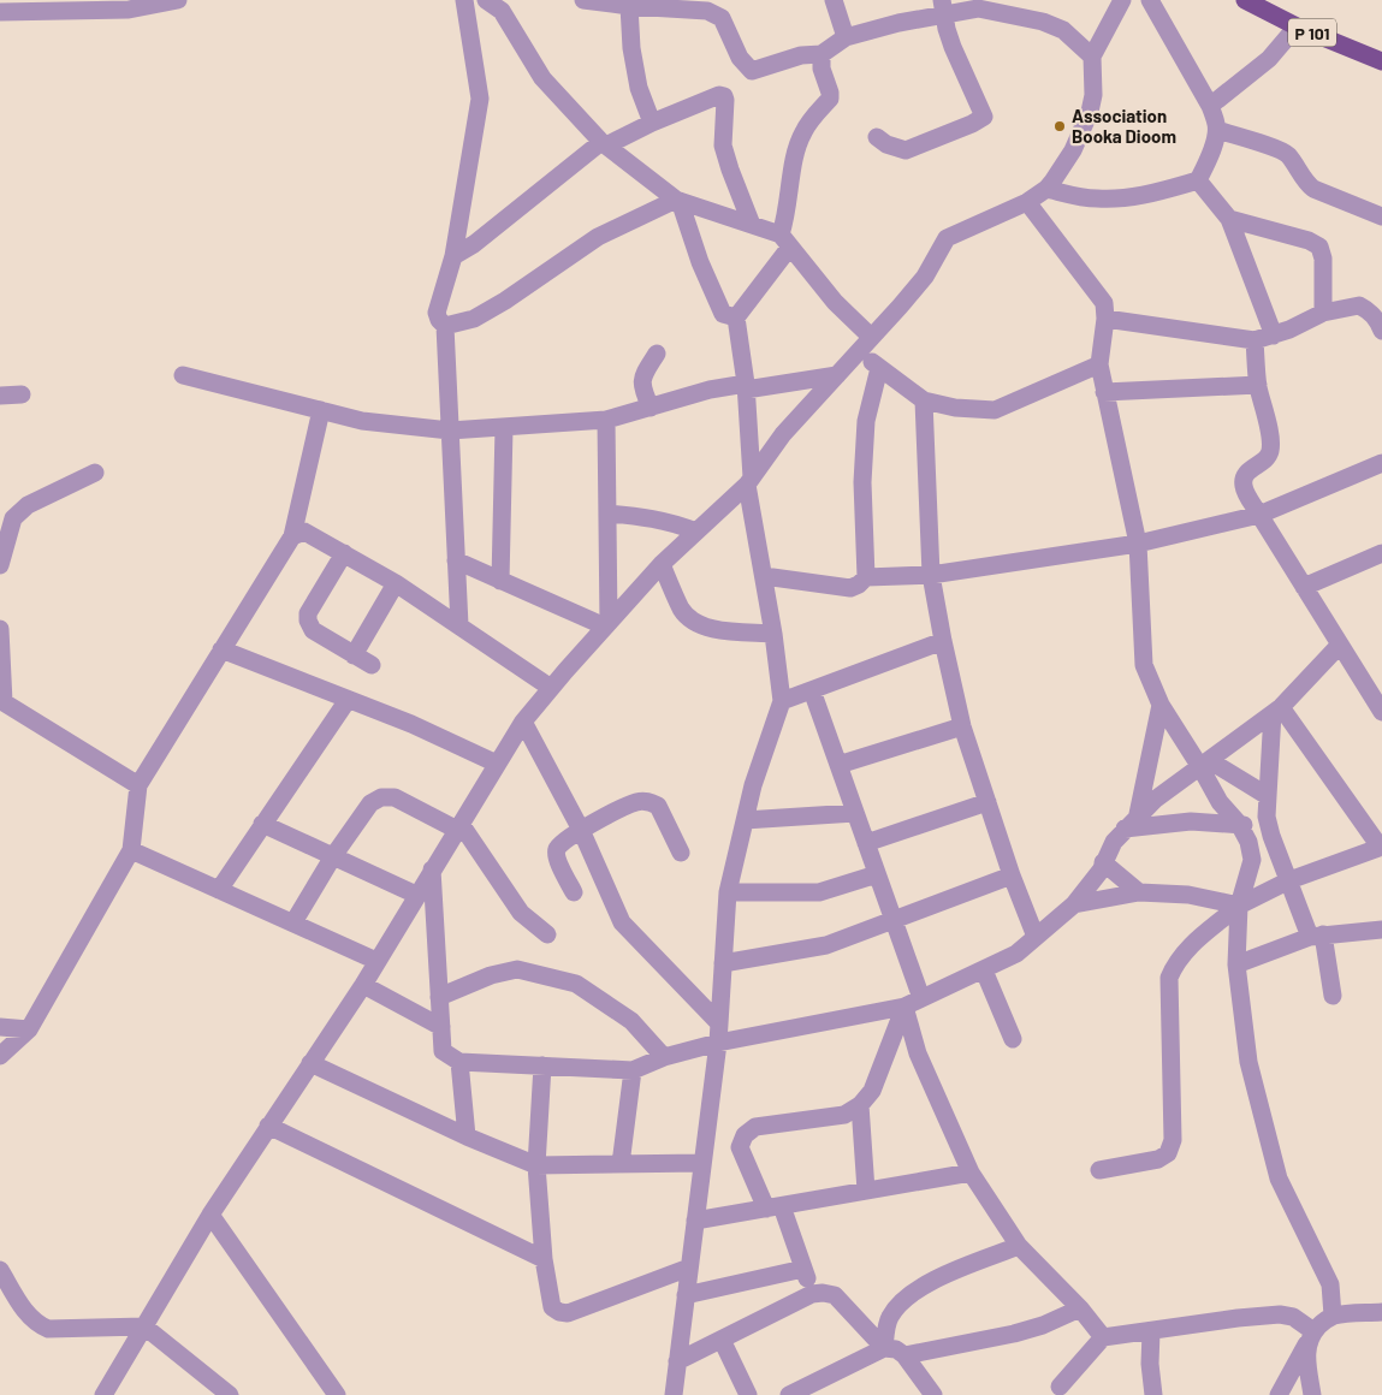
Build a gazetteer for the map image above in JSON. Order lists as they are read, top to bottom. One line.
{"streets":{"main road":["P 101"]},"places":["Association Booka Dioom"]}
